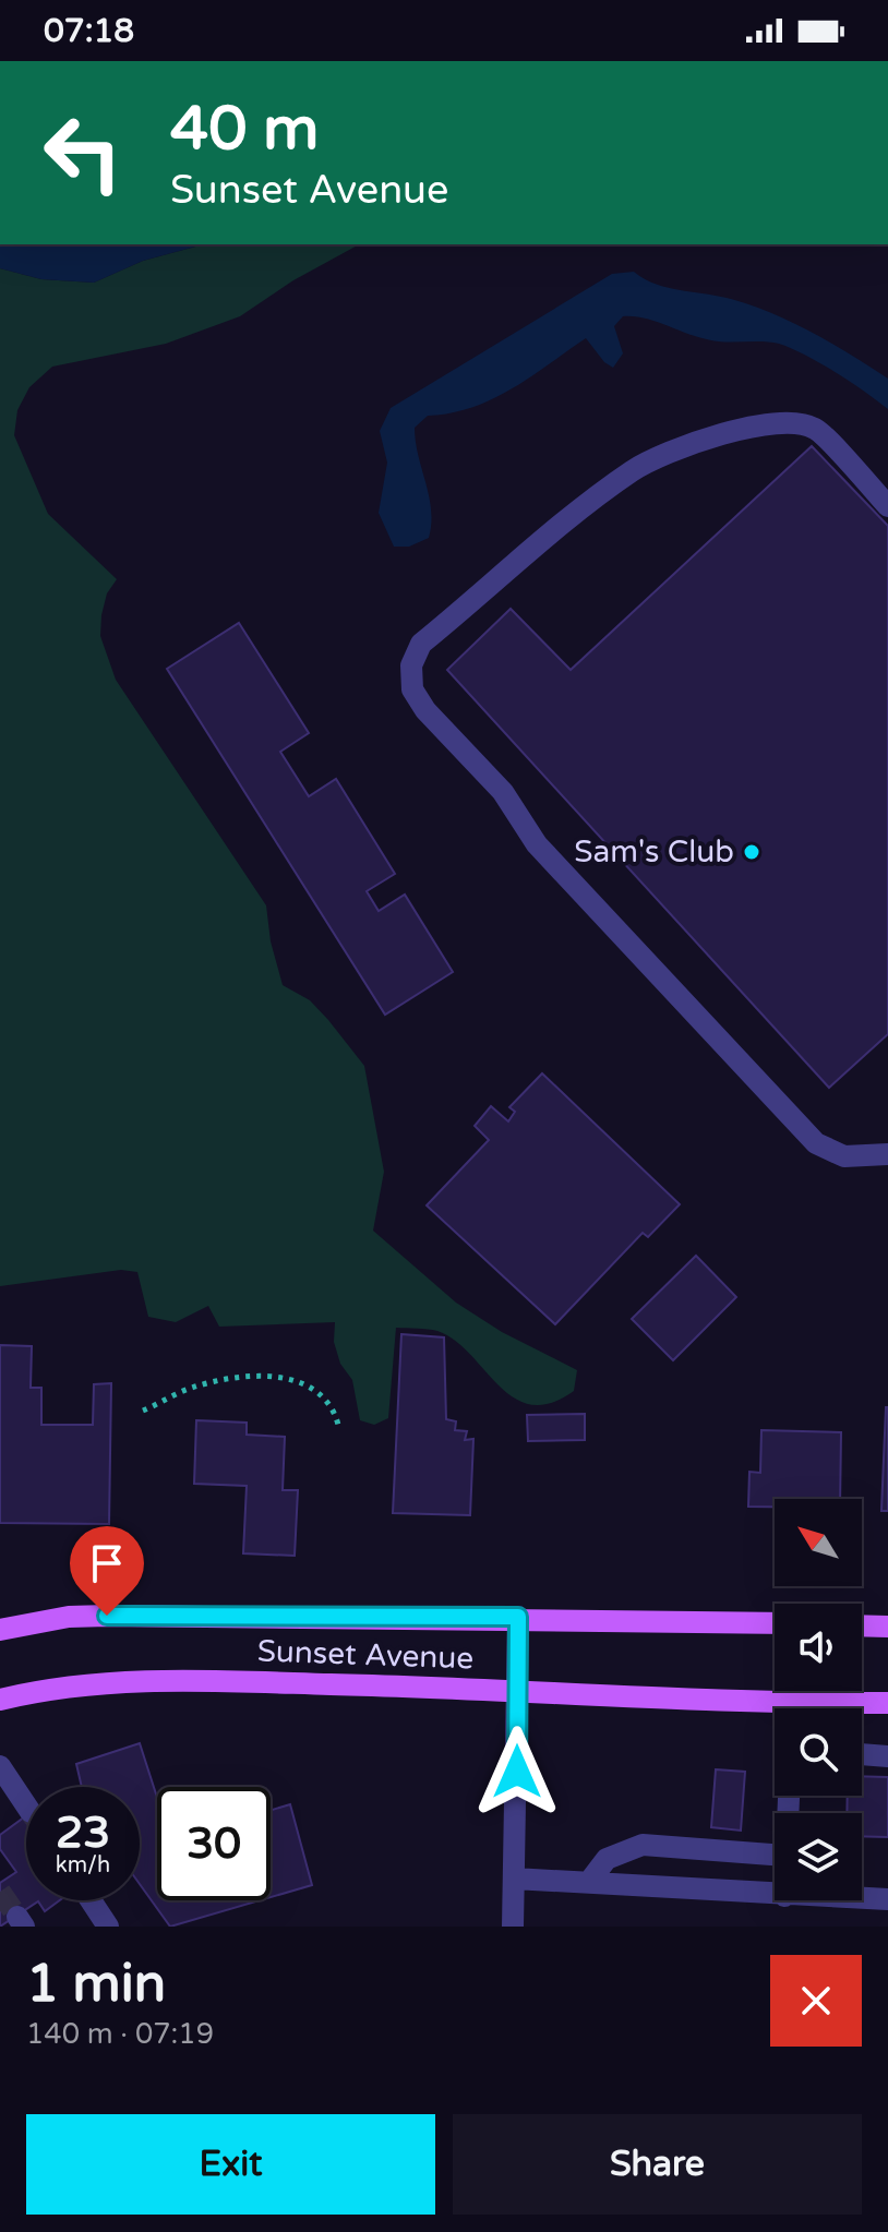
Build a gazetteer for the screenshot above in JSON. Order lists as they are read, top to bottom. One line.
{"streets":{"main road":["Sunset Avenue"]},"places":["Sam's Club"],"north":"top left","page":{"status":"07:18","turn":["40 m","Sunset Avenue"],"speed":"23 km/h","limit":"30","heading":["1 min","140 m · 07:19"],"buttons":["Exit","Share"]}}
